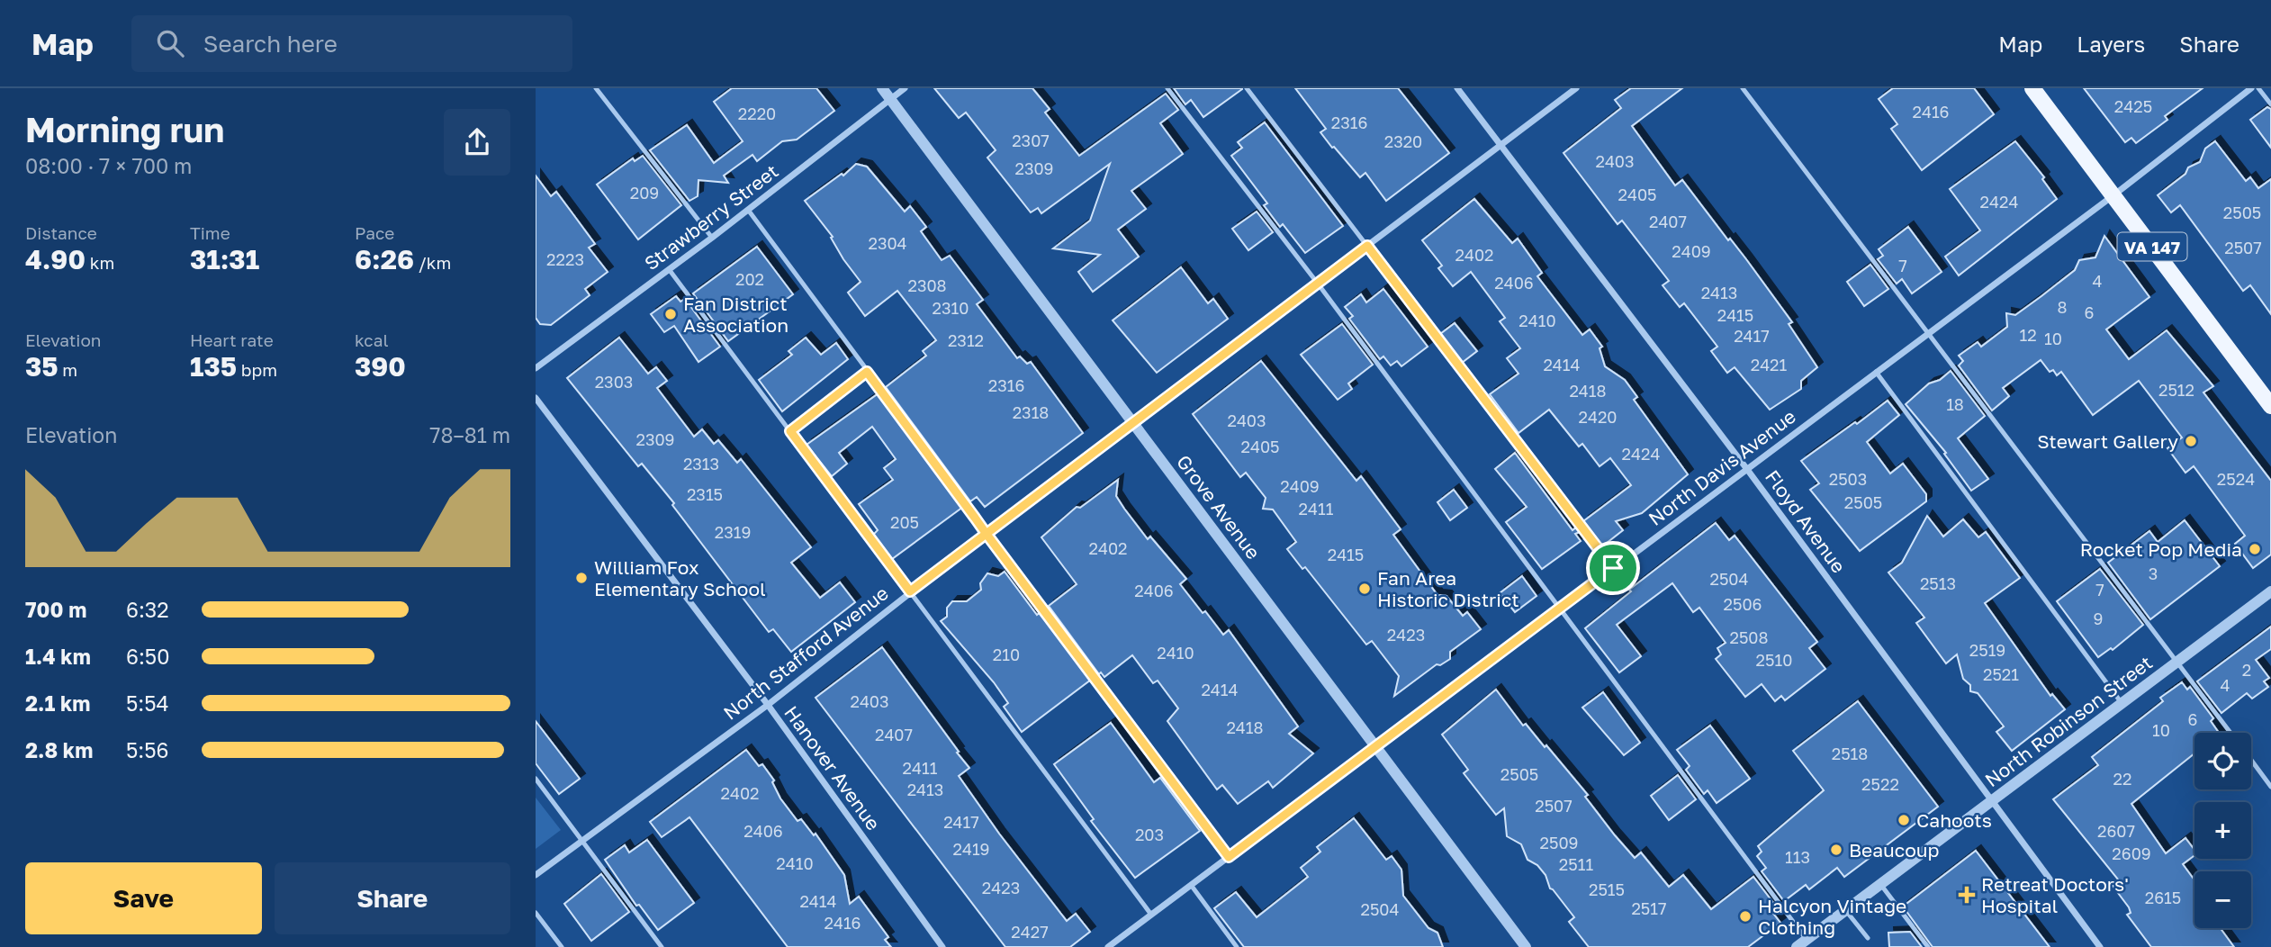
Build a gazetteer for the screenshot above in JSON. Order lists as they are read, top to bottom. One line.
{"streets":{"main road":["VA 147"],"street":["Strawberry Street","North Davis Avenue","Grove Avenue","Floyd Avenue","North Stafford Avenue","North Robinson Street","Hanover Avenue"]},"crossings":[["Strawberry Street","Grove Avenue"],["VA 147","North Davis Avenue"],["North Davis Avenue","Grove Avenue"],["North Davis Avenue","Floyd Avenue"],["Grove Avenue","North Stafford Avenue"],["Floyd Avenue","North Stafford Avenue"],["Floyd Avenue","North Robinson Street"],["North Stafford Avenue","Hanover Avenue"]],"places":{"other":["Fan District Association","Stewart Gallery","Rocket Pop Media","William Fox Elementary School","Fan Area Historic District","Cahoots","Beaucoup","Halcyon Vintage Clothing"],"health":["Retreat Doctors' Hospital"]},"house_numbers":["2425","2416","2220","2316","2307","2320","2403","2309","209","2405","2424","2505","2407","2304","2507","2409","2402","2223","7","202","4","2406","2308","2413","8","2310","6","2415","2410","12","2417","10","2312","2414","2421","2303","2316","2512","2418","18","2318","2420","2403","2309","2405","2424","2313","2503","2524","2409","2315","2505","2411","205","2319","2402","2415","3","2504","2513","7","2406","2506","9","2423","2508","2519","2410","210","2510","2","2521","4","2414","2403","6","2418","10","2407","2518","2411","2505","22","2522","2413","2402","2507","2417","2406","2607","203","2509","2419","2609","113","2410","2511","2423","2515","2615","2414","2517","2504","2416","2427"],"page":{"header":"Map","search":"Search here","nav":["Map","Layers","Share"],"heading":["Morning run","08:00 · 7 × 700 m"],"stats":[["Distance","4.90 km"],["Time","31:31"],["Pace","6:26 /km"],["Elevation","35 m"],["Heart rate","135 bpm"],["kcal","390"]],"chart":["Elevation","78–81 m"],"list":[{"name":"700 m","note":"6:32"},{"name":"1.4 km","note":"6:50"},{"name":"2.1 km","note":"5:54"},{"name":"2.8 km","note":"5:56"}],"map_buttons":["+","−"],"buttons":["Save","Share"]}}
